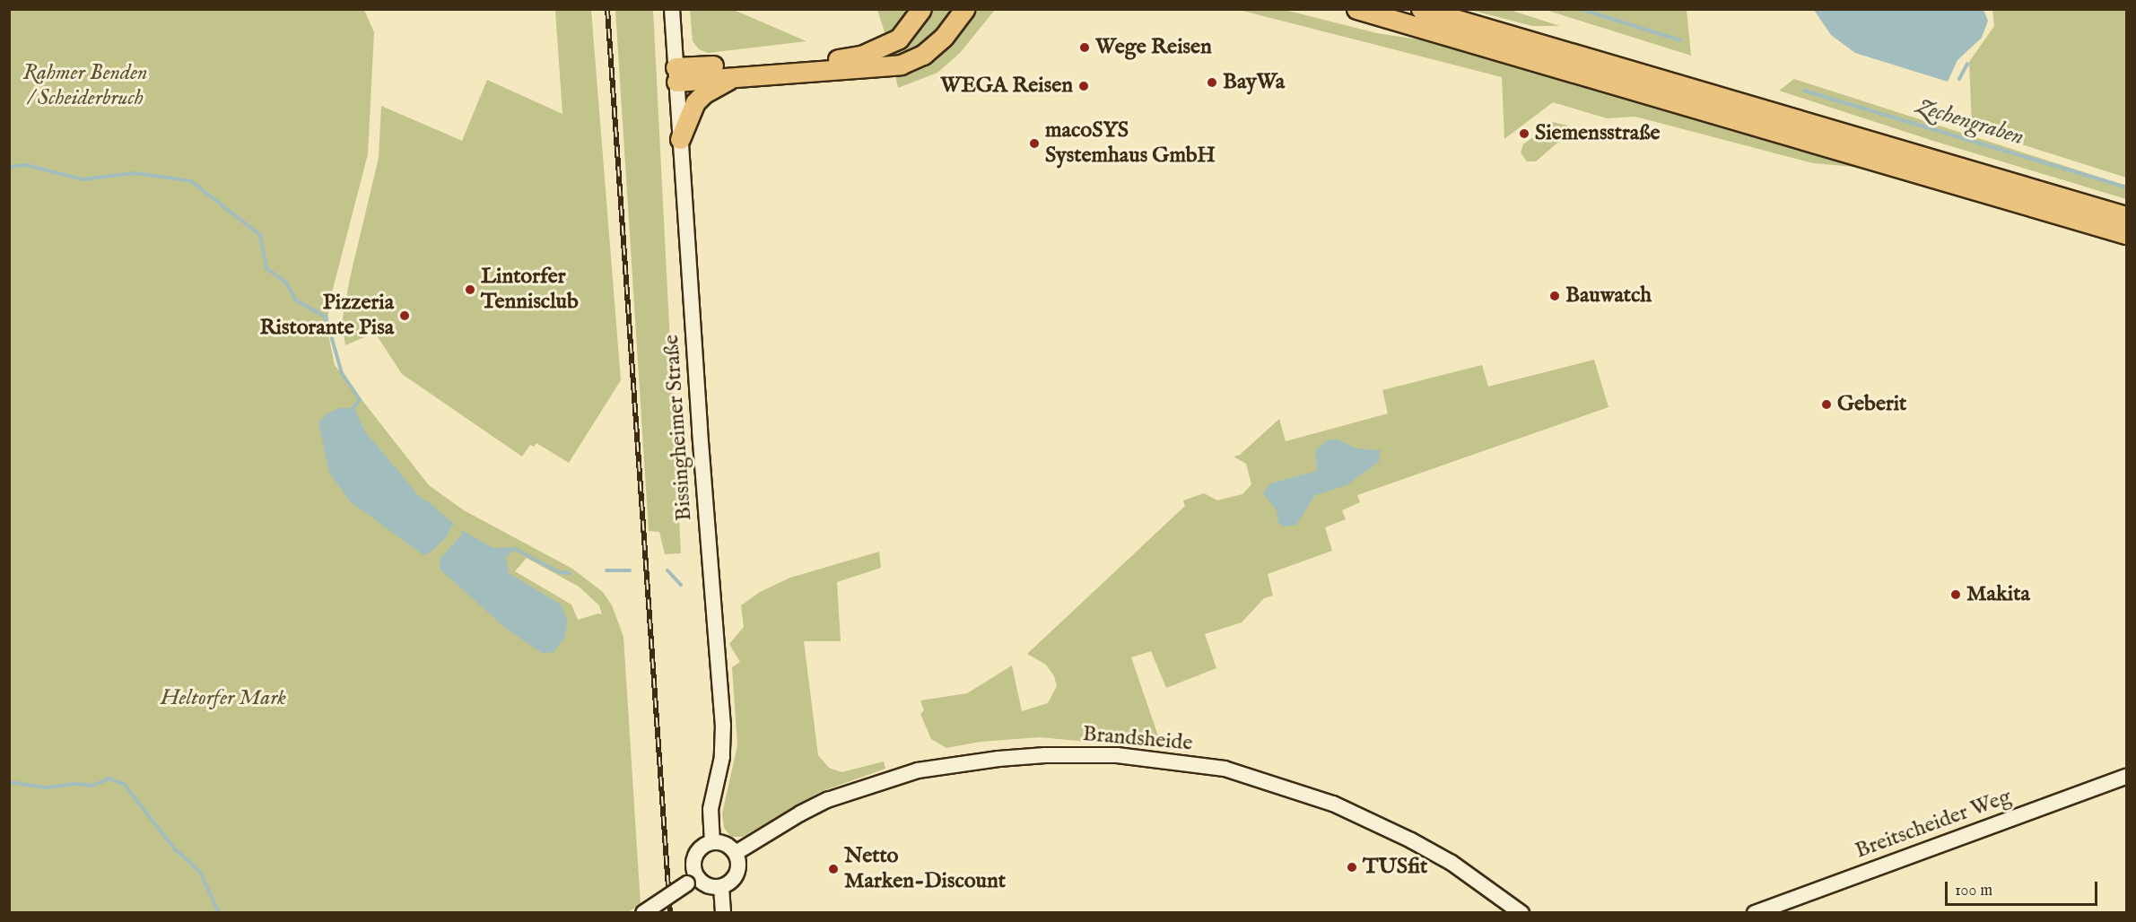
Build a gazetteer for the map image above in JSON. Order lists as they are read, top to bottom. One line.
{"streets":{"main road":["Bissingheimer Straße","Brandsheide","Breitscheider Weg"]},"crossings":[["Bissingheimer Straße","Brandsheide"]],"water":["Zechengraben"],"parks":["Rahmer Benden / Scheiderbruch","Heltorfer Mark"],"places":["Wege Reisen","BayWa","WEGA Reisen","Siemensstraße","macoSYS Systemhaus GmbH","Lintorfer Tennisclub","Bauwatch","Pizzeria Ristorante Pisa","Geberit","Makita","TUSfit","Netto Marken-Discount"],"scale_bar":"100 m"}
